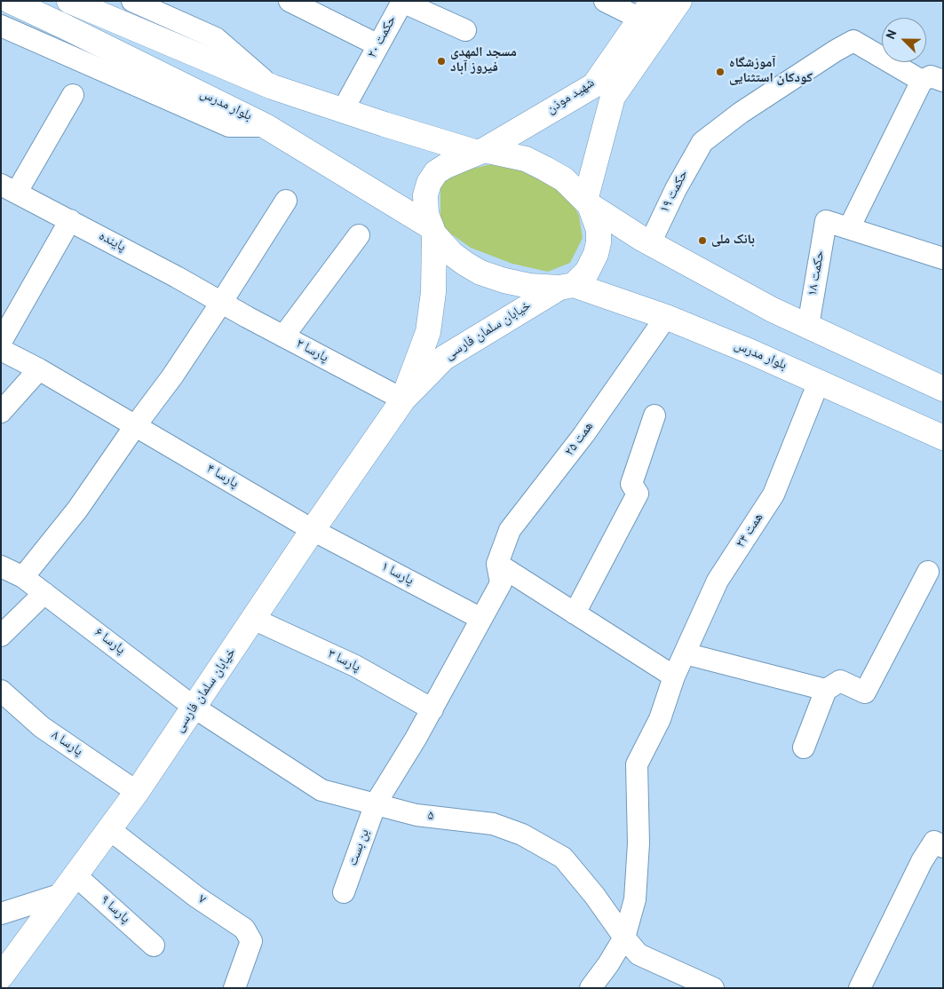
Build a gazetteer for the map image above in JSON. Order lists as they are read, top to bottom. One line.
{"streets":{"main road":["شهید موذن","بلوار مدرس","خیابان سلمان فارسی"],"street":["حکمت ۲۰","حکمت ۱۹","پاینده","حکمت ۱۸","پارسا ۲","همت ۲۵","پارسا ۴","همت ۲۴","پارسا ۱","پارسا ۶","پارسا ۳","پارسا ۸","۵","بن بست","۷","پارسا ۹"]},"crossings":[["شهید موذن","بلوار مدرس"],["شهید موذن","خیابان سلمان فارسی"],["بلوار مدرس","خیابان سلمان فارسی"],["بلوار مدرس","همت ۲۵"],["بلوار مدرس","همت ۲۴"],["پاینده","پارسا ۲"],["خیابان سلمان فارسی","پارسا ۲"],["خیابان سلمان فارسی","پارسا ۴"],["خیابان سلمان فارسی","پارسا ۱"],["خیابان سلمان فارسی","پارسا ۶"],["خیابان سلمان فارسی","پارسا ۳"],["خیابان سلمان فارسی","پارسا ۸"],["خیابان سلمان فارسی","۵"],["خیابان سلمان فارسی","۷"],["خیابان سلمان فارسی","پارسا ۹"],["همت ۲۵","بن بست"],["پارسا ۴","پارسا ۱"],["همت ۲۴","۵"],["پارسا ۱","بن بست"],["پارسا ۶","۵"],["پارسا ۳","بن بست"],["۵","بن بست"]],"places":["مسجد المهدی فیروز آباد","آموزشگاه کودکان استثنایی","بانک ملی"],"north":"top left"}
